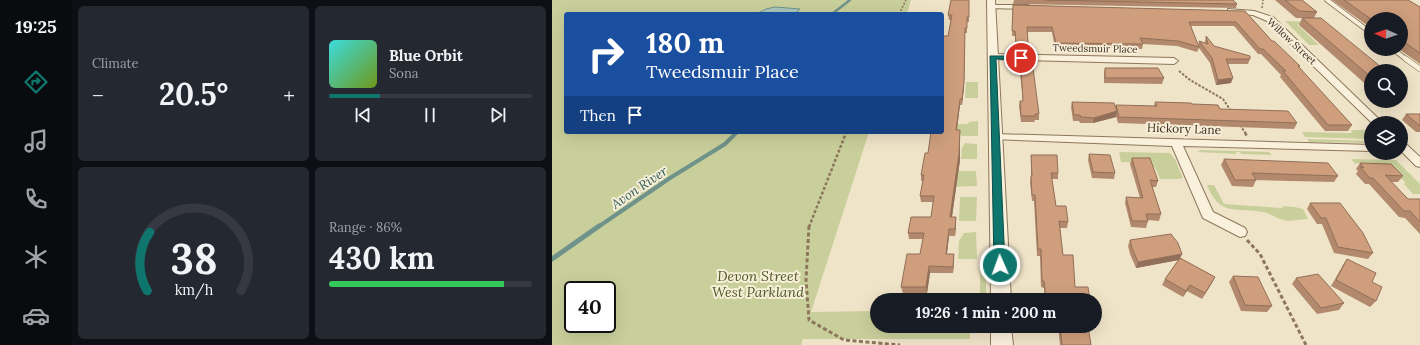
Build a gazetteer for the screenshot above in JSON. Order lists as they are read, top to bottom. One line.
{"streets":{"street":["Willow Street","Tweedsmuir Place","Hickory Lane"]},"water":["Avon River"],"parks":["Devon Street West Parkland"],"north":"left","page":{"tabs":"19:25","tile":["Climate",["Range · 86%","430 km"]],"turn":["180 m","Tweedsmuir Place"],"song":["Blue Orbit","Sona"],"heat":["−","20.5°","+"],"then":"Then","limit":"40","trip":"19:26 · 1 min · 200 m","gauge":["38","km/h"]}}
